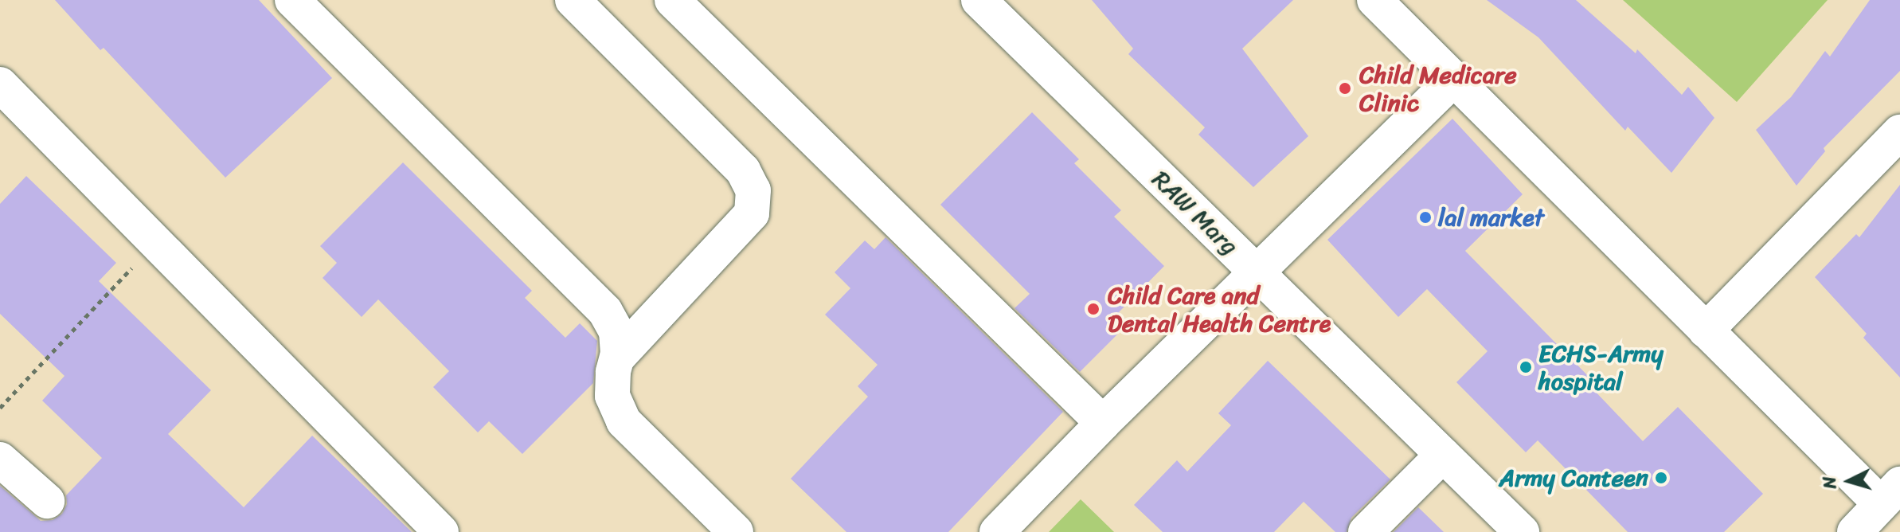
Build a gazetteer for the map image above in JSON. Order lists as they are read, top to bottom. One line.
{"streets":{"street":["RAW Marg"]},"places":["Child Medicare Clinic","lal market","Child Care and Dental Health Centre","ECHS-Army hospital","Army Canteen"],"north":"left"}
